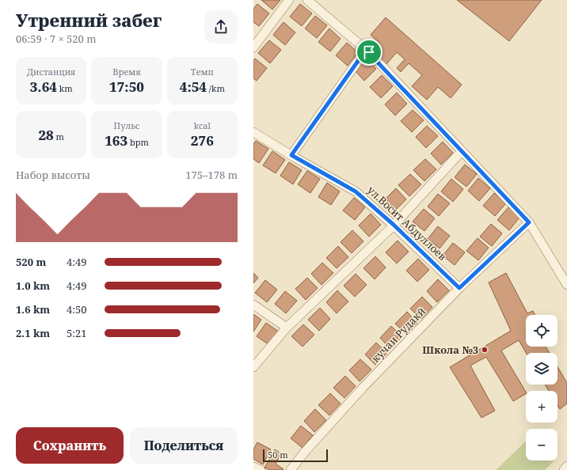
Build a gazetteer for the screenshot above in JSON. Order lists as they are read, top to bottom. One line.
{"streets":{"street":["ул.Восит Абдуллоев","кучаи Рудакӣ"]},"crossings":[["ул.Восит Абдуллоев","кучаи Рудакӣ"]],"places":["Школа №3"],"scale_bar":"50 m","page":{"heading":["Утренний забег","06:59 · 7 × 520 m"],"stats":[["Дистанция","3.64 km"],["Время","17:50"],["Темп","4:54 /km"],["28 m"],["Пульс","163 bpm"],["kcal","276"]],"chart":["Набор высоты","175–178 m"],"list":[{"name":"520 m","note":"4:49"},{"name":"1.0 km","note":"4:49"},{"name":"1.6 km","note":"4:50"},{"name":"2.1 km","note":"5:21"}],"map_buttons":["+","−"],"buttons":["Сохранить","Поделиться"],"scale":"50 m"}}
